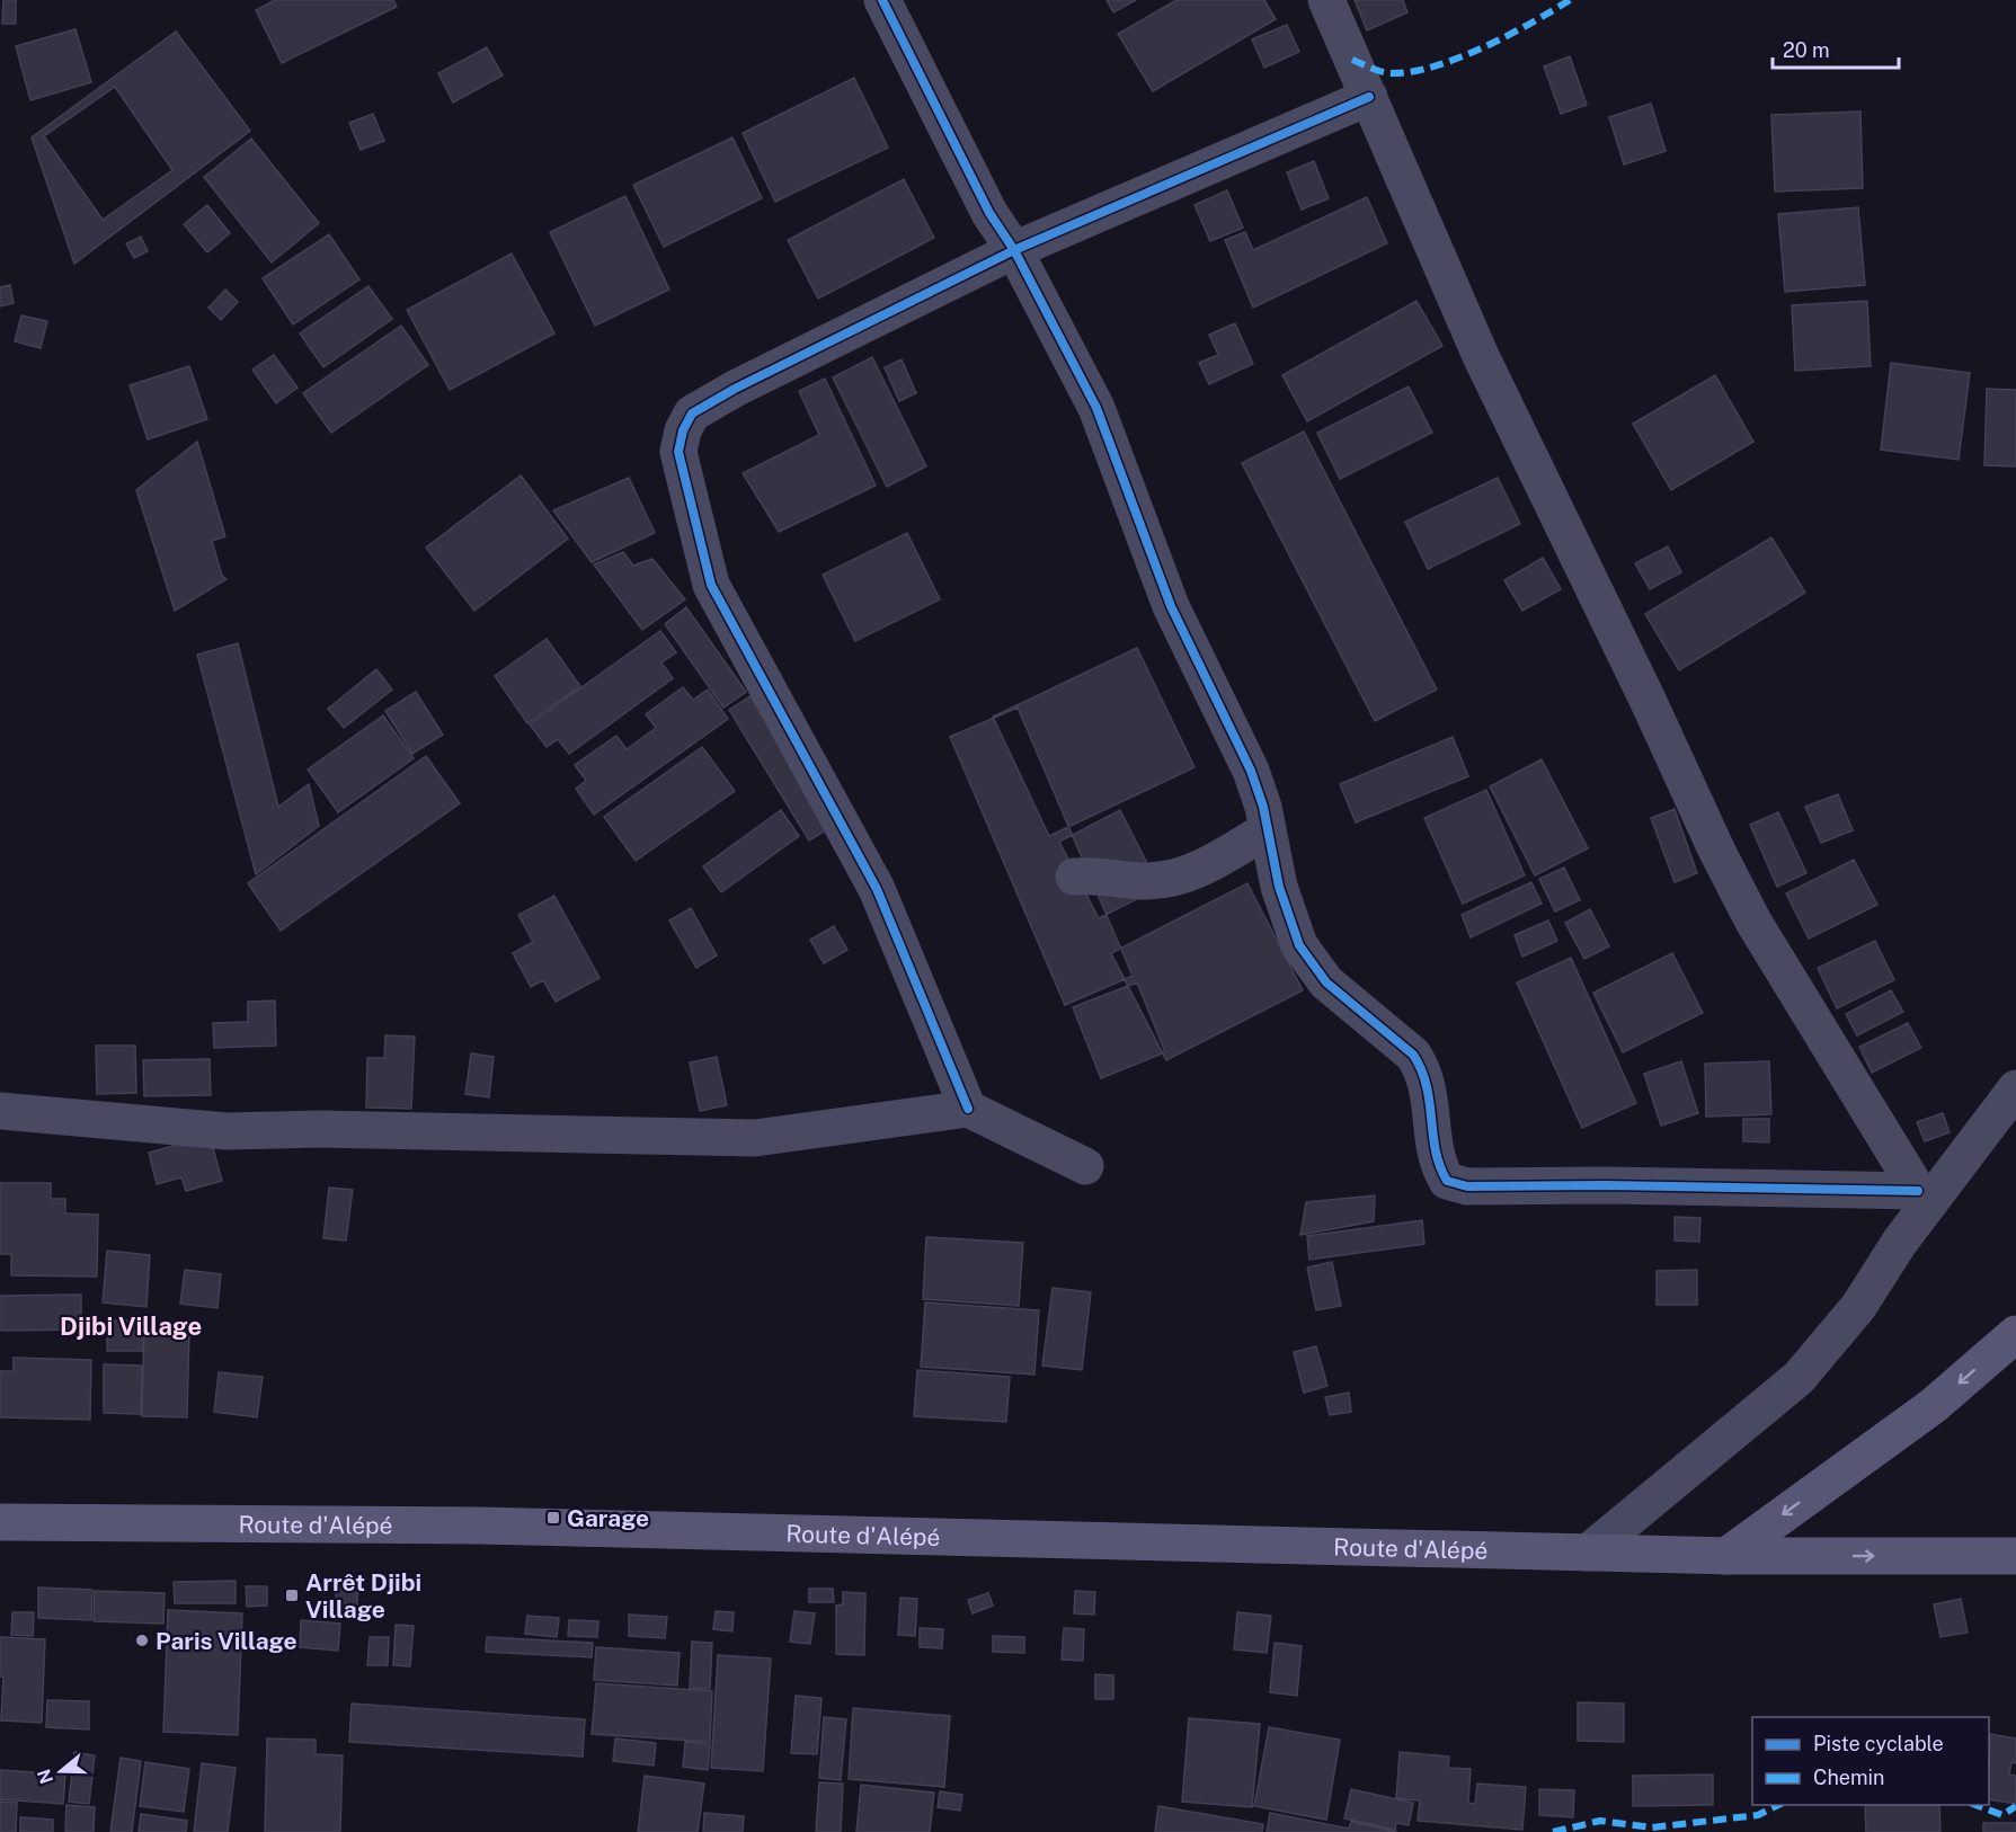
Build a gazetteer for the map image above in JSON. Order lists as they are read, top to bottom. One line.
{"streets":{"main road":["Route d'Alépé"]},"districts":["Djibi Village"],"places":{"transit":["Garage","Arrêt Djibi Village"],"other":["Paris Village"]},"legend":["Piste cyclable","Chemin"],"scale_bar":"20 m","north":"left"}
